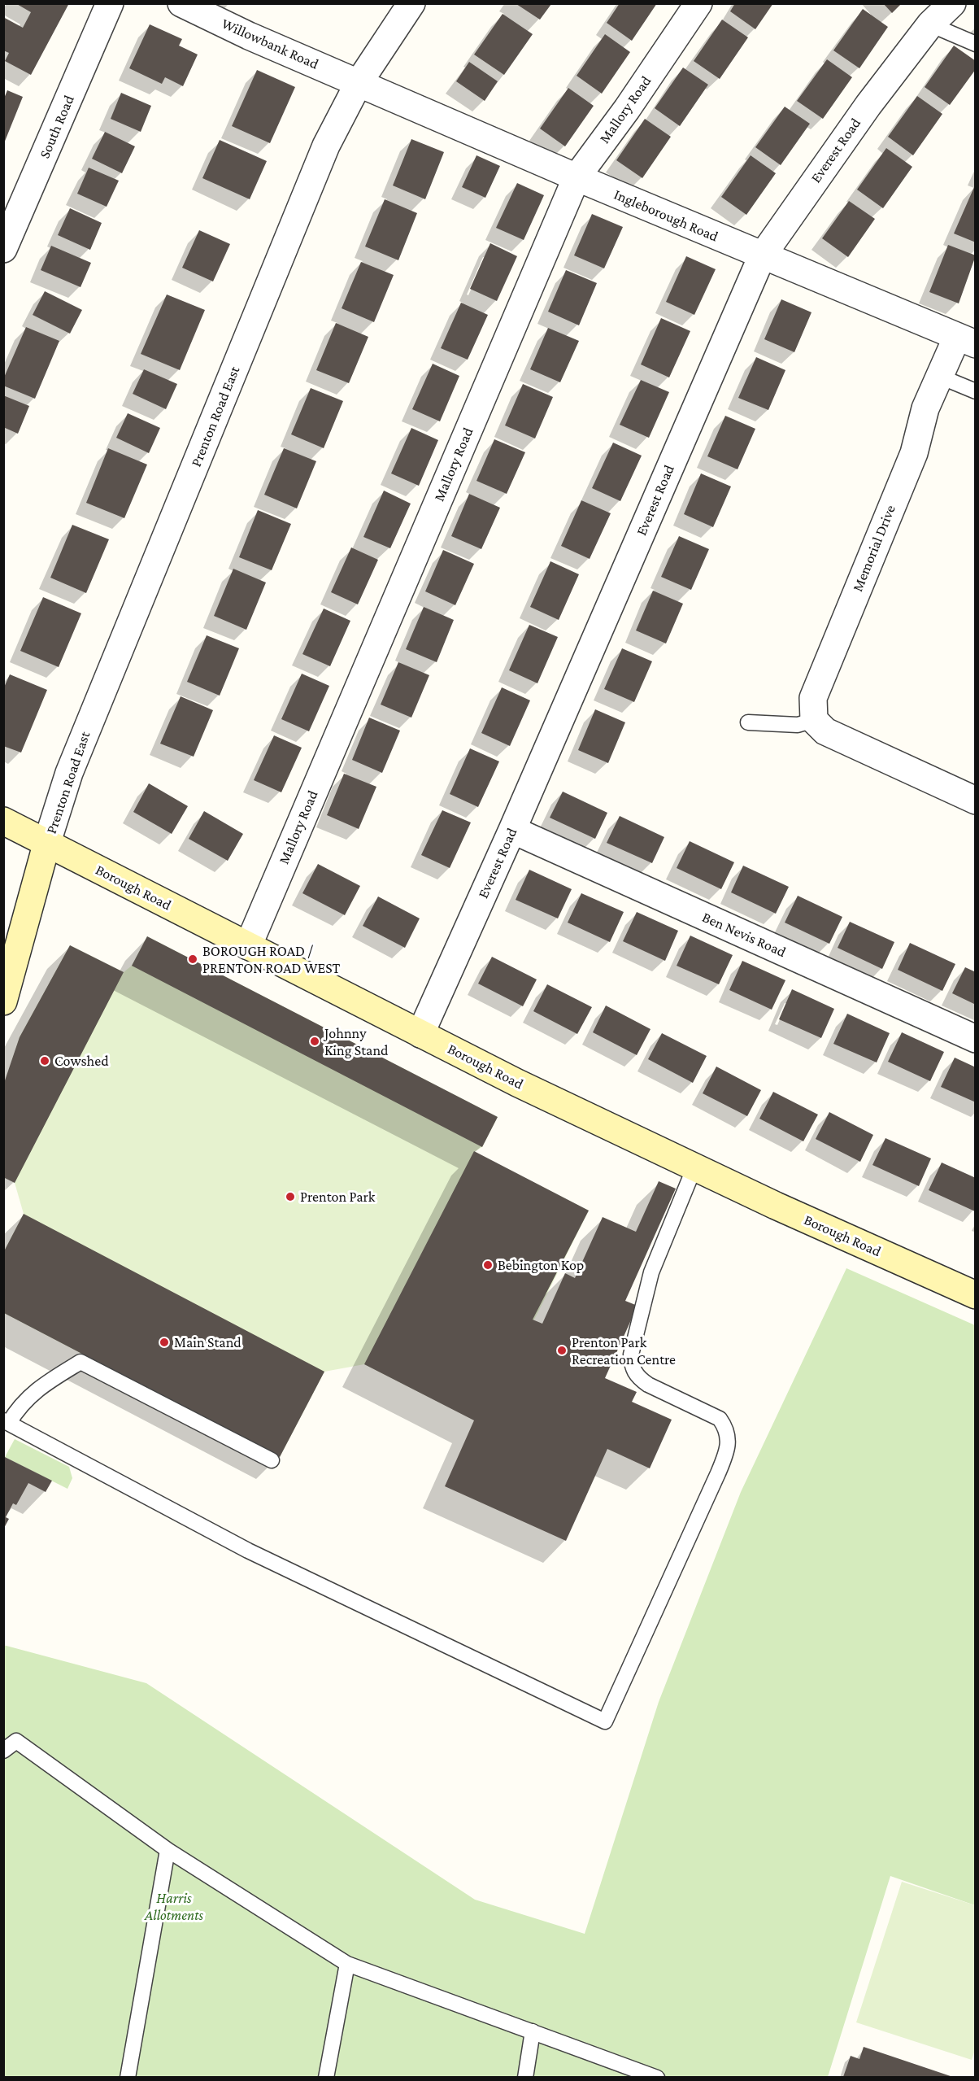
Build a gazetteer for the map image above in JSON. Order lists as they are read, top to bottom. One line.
{"streets":{"street":["Willowbank Road","Mallory Road","South Road","Everest Road","Ingleborough Road","Prenton Road East","Memorial Drive","Borough Road","Ben Nevis Road"]},"crossings":[["Willowbank Road","Ingleborough Road"],["Willowbank Road","Prenton Road East"],["Mallory Road","Ingleborough Road"],["Mallory Road","Borough Road"],["Everest Road","Ingleborough Road"],["Everest Road","Borough Road"],["Everest Road","Ben Nevis Road"],["Ingleborough Road","Prenton Road East"],["Ingleborough Road","Memorial Drive"],["Prenton Road East","Borough Road"]],"parks":["Harris Allotments"],"places":["BOROUGH ROAD / PRENTON ROAD WEST","Johnny King Stand","Cowshed","Prenton Park","Bebington Kop","Main Stand","Prenton Park Recreation Centre"]}
